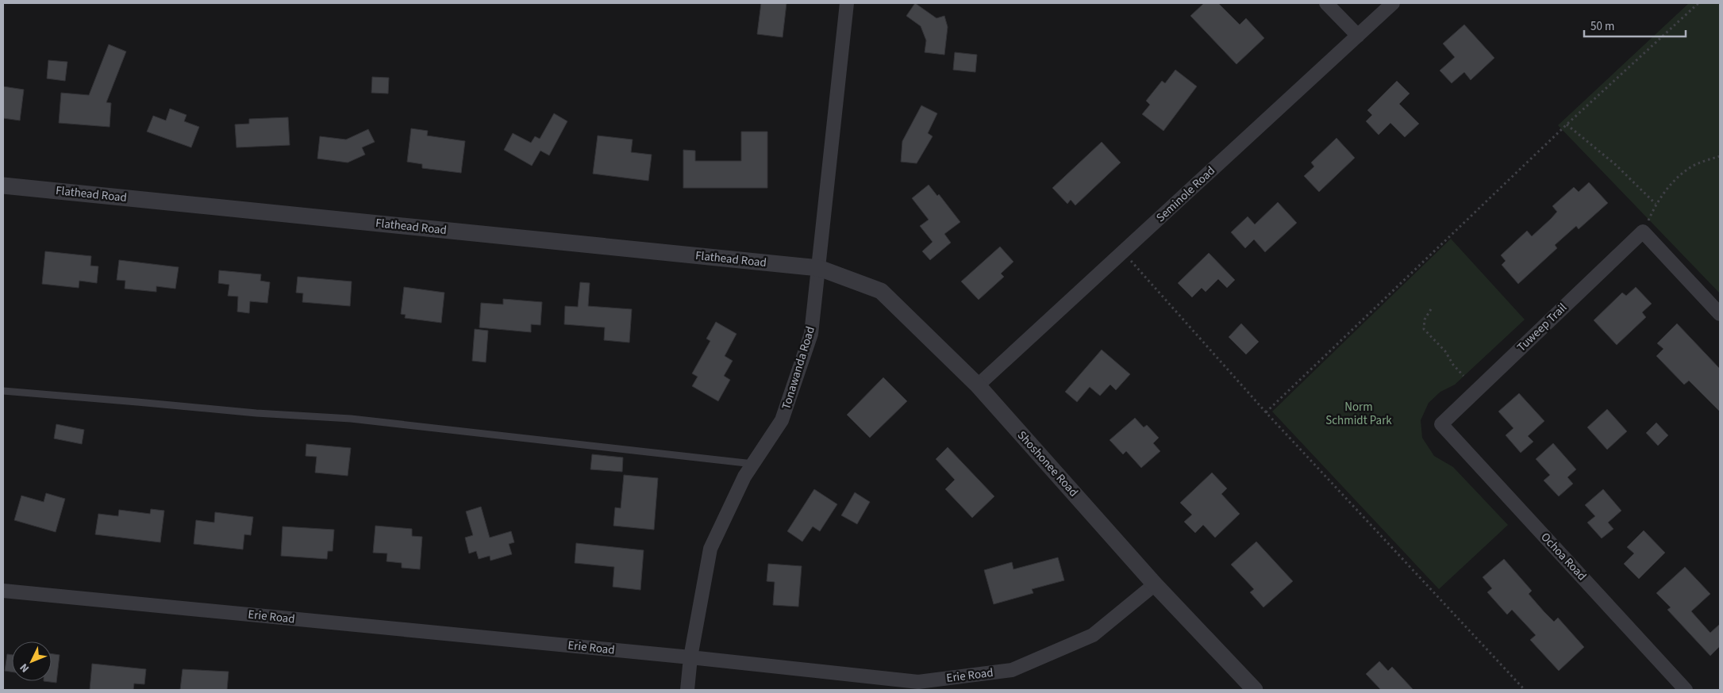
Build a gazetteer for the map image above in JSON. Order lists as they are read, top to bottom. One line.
{"streets":{"street":["Flathead Road","Seminole Road","Tuweep Trail","Tonawanda Road","Shoshonee Road","Ochoa Road","Erie Road"]},"crossings":[["Flathead Road","Tonawanda Road"],["Flathead Road","Shoshonee Road"],["Seminole Road","Shoshonee Road"],["Tuweep Trail","Ochoa Road"],["Tonawanda Road","Shoshonee Road"],["Tonawanda Road","Erie Road"],["Shoshonee Road","Erie Road"]],"parks":["Norm Schmidt Park"],"scale_bar":"50 m","north":"bottom left"}
